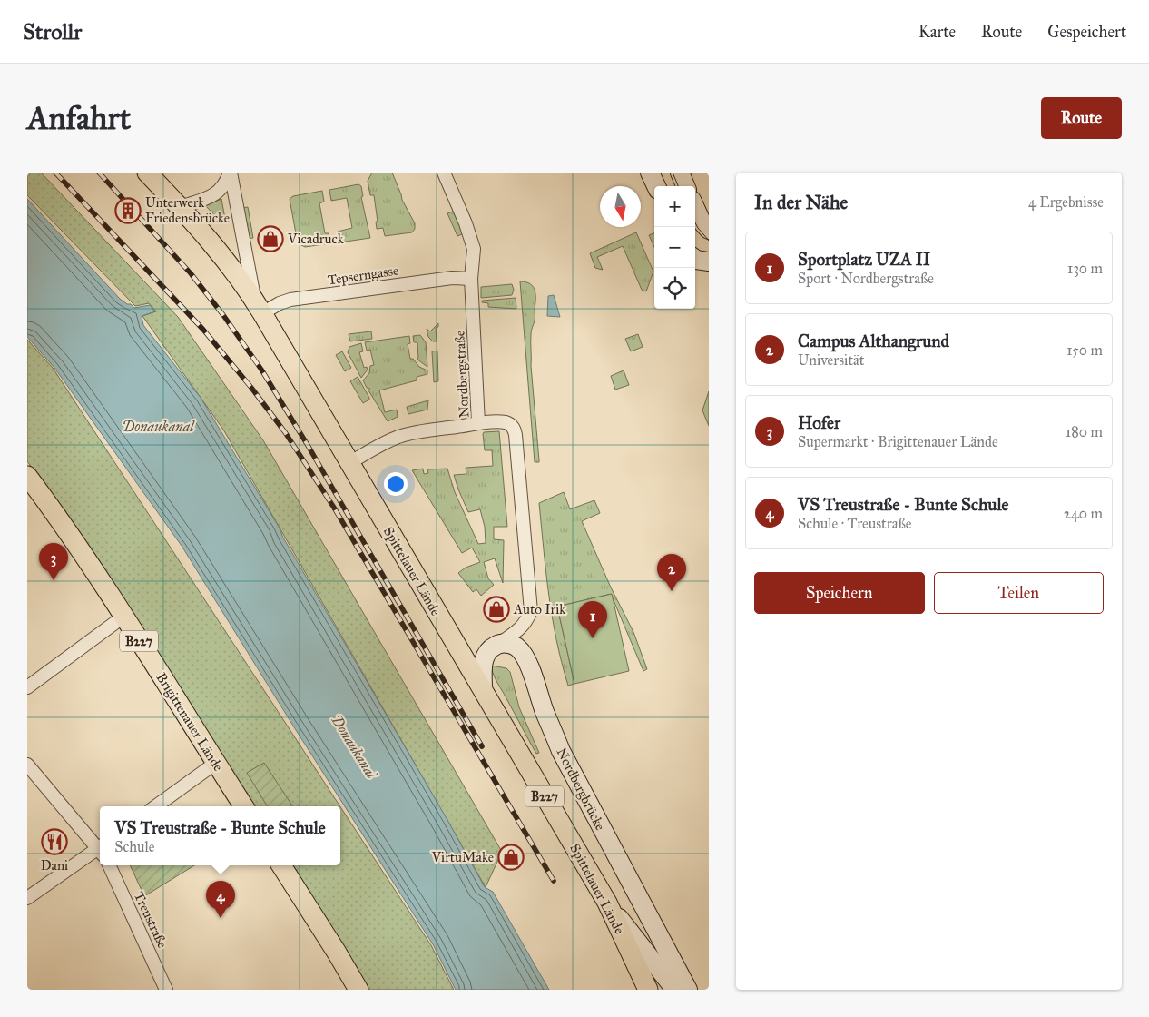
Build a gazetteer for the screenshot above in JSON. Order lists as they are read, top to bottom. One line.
{"streets":{"main road":["Spittelauer Lände","B227","Brigittenauer Lände","Nordbergbrücke"],"street":["Tepserngasse","Nordbergstraße","Treustraße"]},"crossings":[["Tepserngasse","Nordbergstraße"],["Tepserngasse","Spittelauer Lände"],["Nordbergstraße","Nordbergbrücke"]],"water":["Donaukanal"],"places":{"building":["Unterwerk Friedensbrücke"],"shop":["Vicadruck","Auto Irik","VirtuMake"],"restaurant":["Dani"]},"north":"bottom","page":{"header":"Strollr","nav":["Karte","Route","Gespeichert"],"buttons":["Route",["Speichern","Teilen"]],"title":"Anfahrt","heading":["In der Nähe","4 Ergebnisse"],"map_buttons":["+","−"],"list":[{"mark":"1","name":"Sportplatz UZA II","note":"Sport · Nordbergstraße","value":"130 m"},{"mark":"2","name":"Campus Althangrund","note":"Universität","value":"150 m"},{"mark":"3","name":"Hofer","note":"Supermarkt · Brigittenauer Lände","value":"180 m"},{"mark":"4","name":"VS Treustraße - Bunte Schule","note":"Schule · Treustraße","value":"240 m"}],"pins":["3","2","1","4"],"popup":["VS Treustraße - Bunte Schule","Schule"]}}
